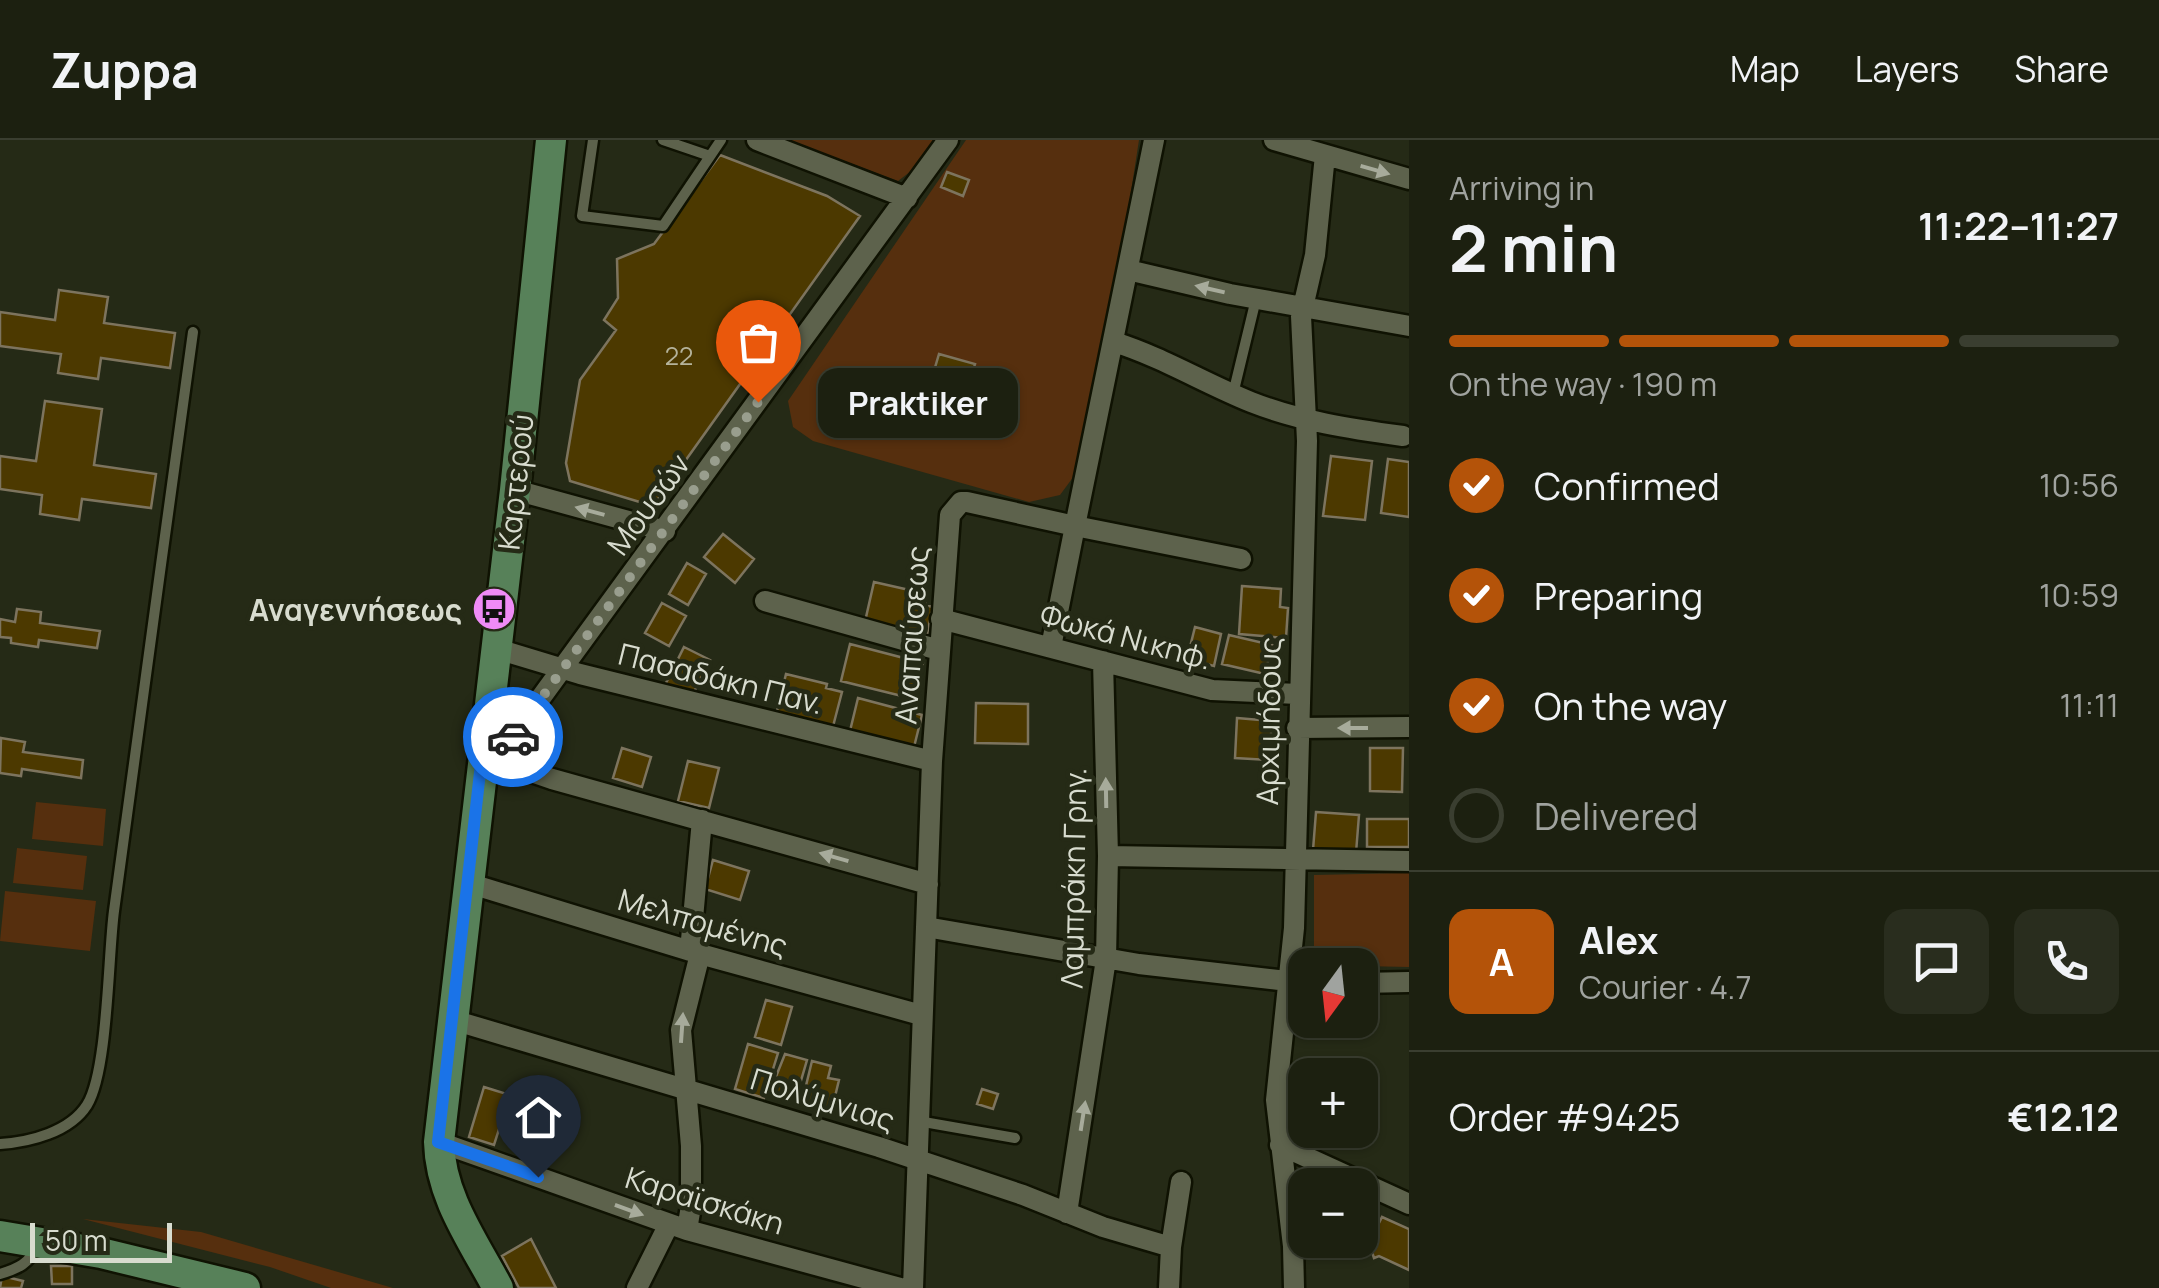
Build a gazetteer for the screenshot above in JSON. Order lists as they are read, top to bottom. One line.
{"streets":{"main road":["Καρτερού"],"street":["Μουσών","Αναπαύσεως","Φωκά Νικηφ.","Πασαδάκη Παν.","Αρχιμήδους","Λαμπράκη Γρηγ.","Μελπομένης","Πολύμνιας","Καραϊσκάκη"]},"crossings":[["Καρτερού","Μουσών"],["Καρτερού","Πασαδάκη Παν."],["Καρτερού","Μελπομένης"],["Καρτερού","Πολύμνιας"],["Καρτερού","Καραϊσκάκη"],["Μουσών","Πασαδάκη Παν."],["Αναπαύσεως","Φωκά Νικηφ."],["Αναπαύσεως","Πασαδάκη Παν."],["Αναπαύσεως","Μελπομένης"],["Αναπαύσεως","Πολύμνιας"],["Φωκά Νικηφ.","Αρχιμήδους"],["Φωκά Νικηφ.","Λαμπράκη Γρηγ."],["Λαμπράκη Γρηγ.","Πολύμνιας"]],"one_way":["Λαμπράκη Γρηγ.","Καραϊσκάκη"],"places":{"other":["Praktiker"],"bus stop":["Αναγεννήσεως"]},"house_numbers":["22"],"scale_bar":"50 m","north":"bottom","page":{"header":"Zuppa","nav":["Map","Layers","Share"],"heading":["2 min","Arriving in","11:22–11:27"],"panel":["Alex","Courier · 4.7","Order #9425","€12.12"],"bar":"On the way · 190 m","bubble":"Praktiker","list":[["Confirmed","10:56"],["Preparing","10:59"],["On the way","11:11"],"Delivered"],"round":"A","map_buttons":["+","−"],"scale":"50 m"}}
